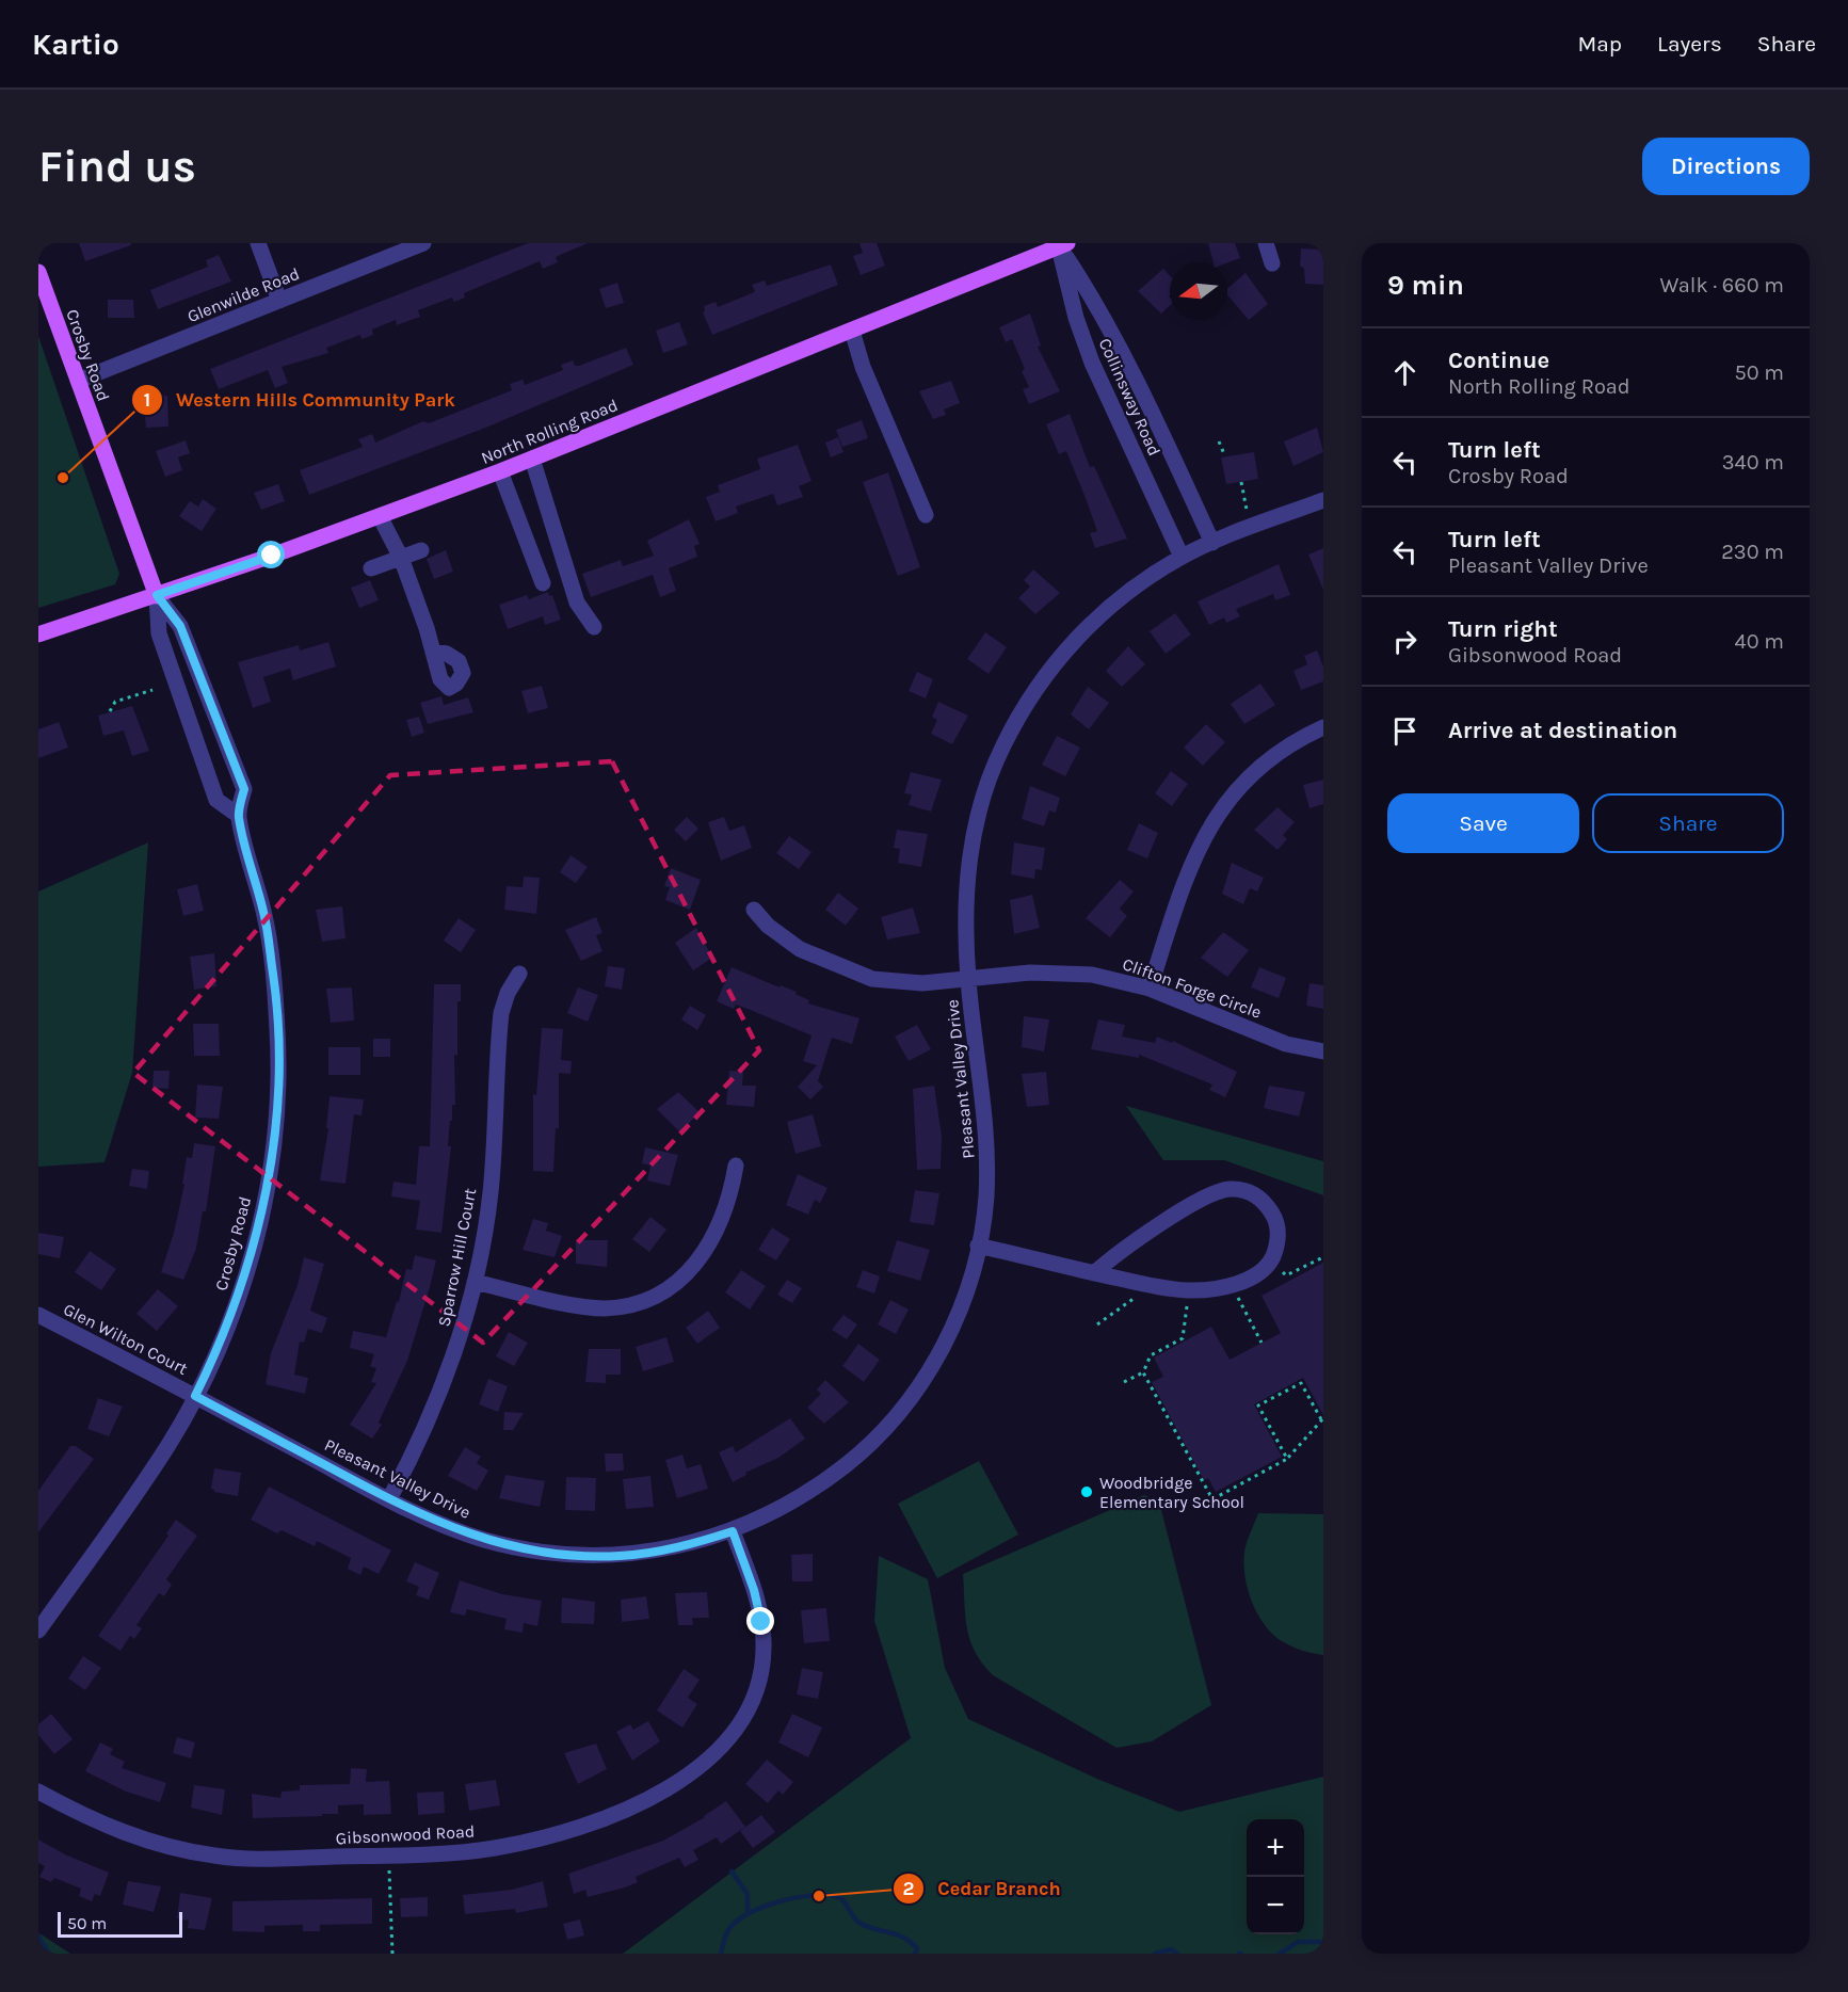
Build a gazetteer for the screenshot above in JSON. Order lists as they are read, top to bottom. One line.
{"streets":{"main road":["Crosby Road","North Rolling Road"],"street":["Glenwilde Road","Collinsway Road","Clifton Forge Circle","Pleasant Valley Drive","Sparrow Hill Court","Glen Wilton Court","Gibsonwood Road"]},"crossings":[["Glenwilde Road","Crosby Road"],["Crosby Road","North Rolling Road"],["Crosby Road","Pleasant Valley Drive"],["Crosby Road","Glen Wilton Court"],["Collinsway Road","North Rolling Road"],["Collinsway Road","Pleasant Valley Drive"],["Clifton Forge Circle","Pleasant Valley Drive"],["Pleasant Valley Drive","Sparrow Hill Court"],["Pleasant Valley Drive","Glen Wilton Court"],["Pleasant Valley Drive","Gibsonwood Road"]],"places":["Western Hills Community Park","Woodbridge Elementary School","Cedar Branch"],"scale_bar":"50 m","north":"left","page":{"header":"Kartio","nav":["Map","Layers","Share"],"buttons":["Directions",["Save","Share"]],"title":"Find us","heading":["9 min","Walk · 660 m"],"list":[["Continue","North Rolling Road","50 m"],["Turn left","Crosby Road","340 m"],["Turn left","Pleasant Valley Drive","230 m"],["Turn right","Gibsonwood Road","40 m"],"Arrive at destination"],"map_buttons":["+","−"],"scale":"50 m"}}
